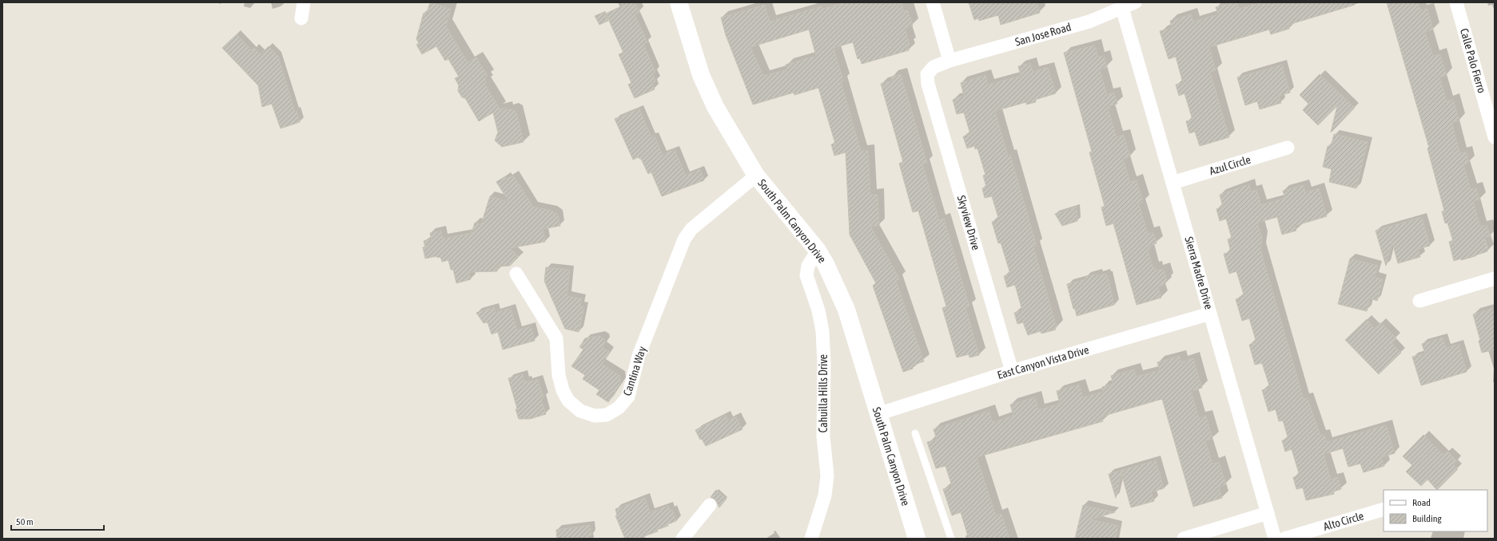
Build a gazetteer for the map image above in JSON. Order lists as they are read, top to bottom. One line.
{"streets":{"street":["San Jose Road","Calle Palo Fierro","Azul Circle","South Palm Canyon Drive","Skyview Drive","Sierra Madre Drive","East Canyon Vista Drive","Cantina Way","Cahuilla Hills Drive","Alto Circle"]},"crossings":[["San Jose Road","Skyview Drive"],["San Jose Road","Sierra Madre Drive"],["Azul Circle","Sierra Madre Drive"],["South Palm Canyon Drive","East Canyon Vista Drive"],["South Palm Canyon Drive","Cantina Way"],["South Palm Canyon Drive","Cahuilla Hills Drive"],["Skyview Drive","East Canyon Vista Drive"],["Sierra Madre Drive","East Canyon Vista Drive"]],"legend":["Road","Building"],"scale_bar":"50 m"}
